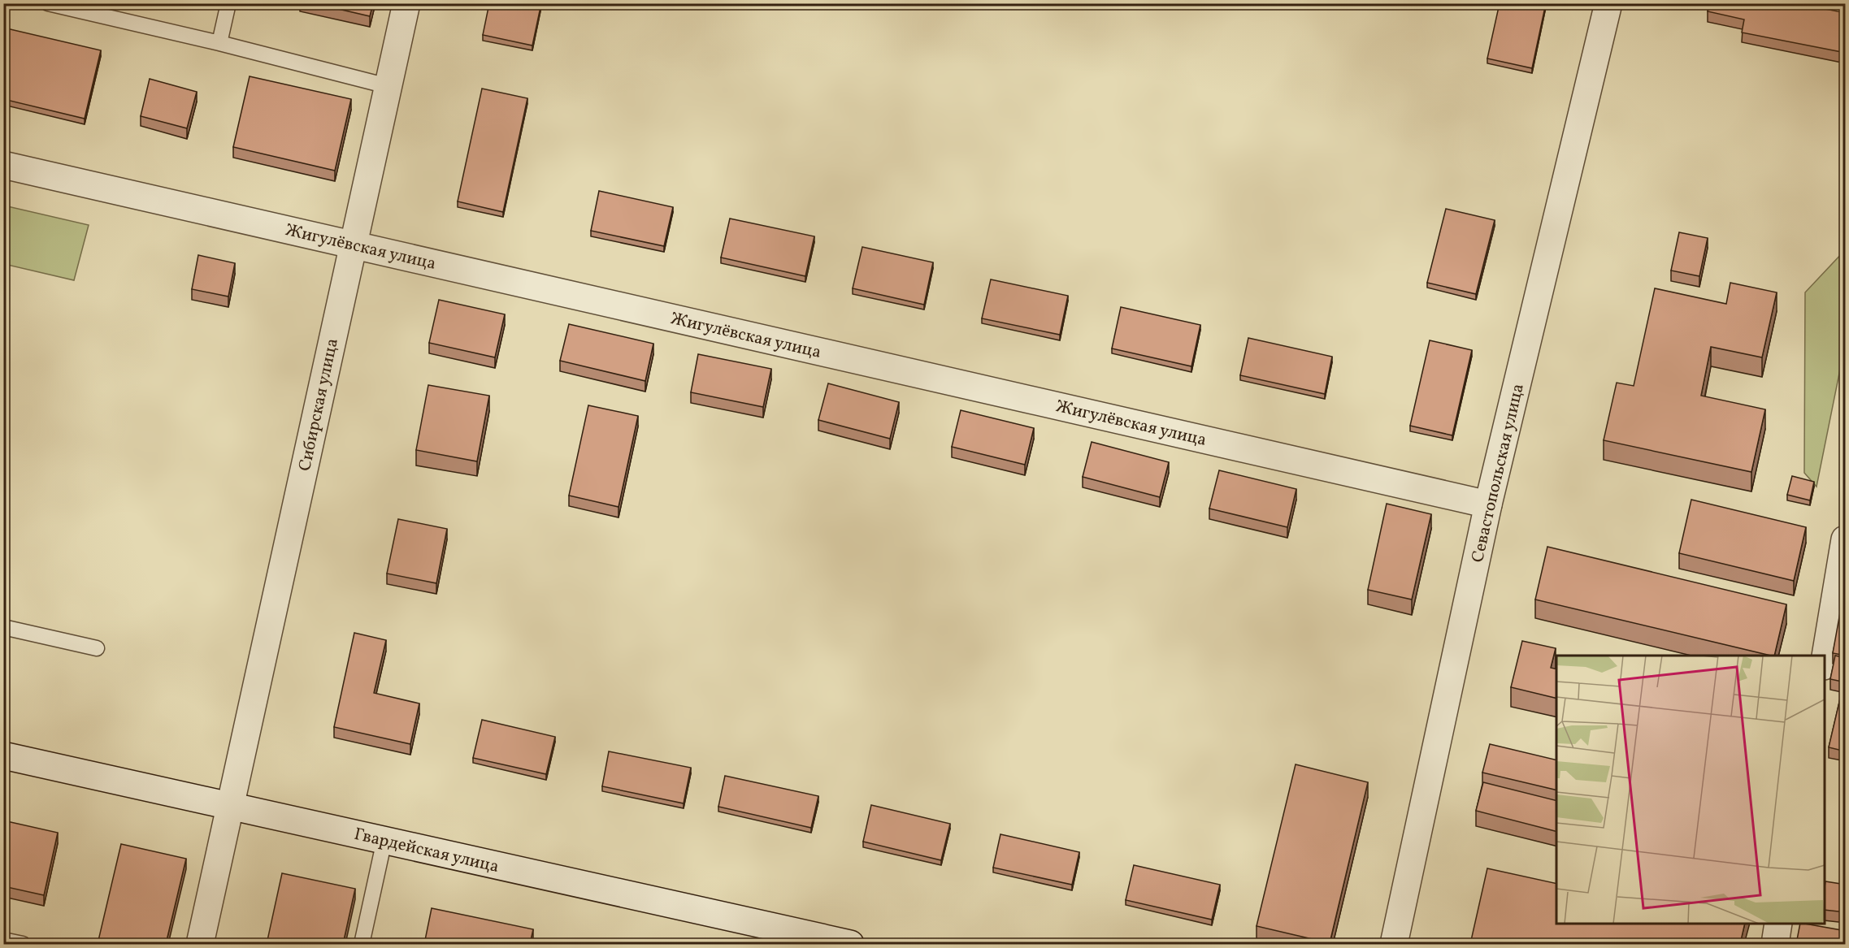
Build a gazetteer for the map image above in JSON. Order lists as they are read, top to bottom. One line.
{"streets":{"street":["Жигулёвская улица","Сибирская улица","Севастопольская улица","Гвардейская улица"]},"crossings":[["Жигулёвская улица","Сибирская улица"],["Жигулёвская улица","Севастопольская улица"],["Сибирская улица","Гвардейская улица"]]}
